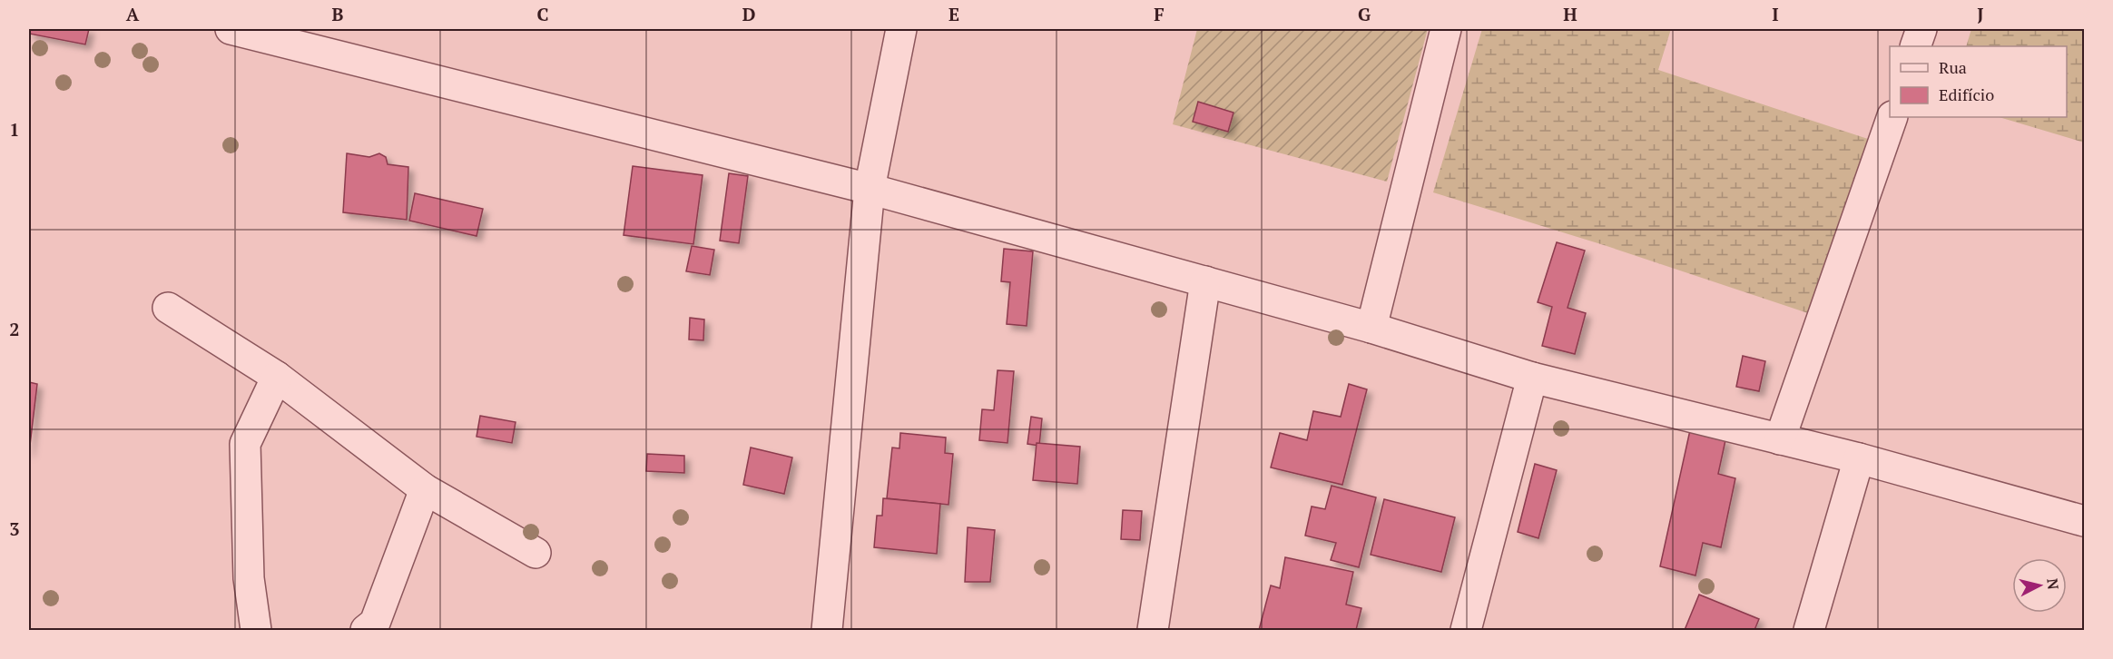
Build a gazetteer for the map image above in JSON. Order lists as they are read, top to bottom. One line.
{"legend":["Rua","Edifício"],"north":"right","grid":{"columns":["A","B","C","D","E","F","G","H","I","J"],"rows":["1","2","3"]}}
